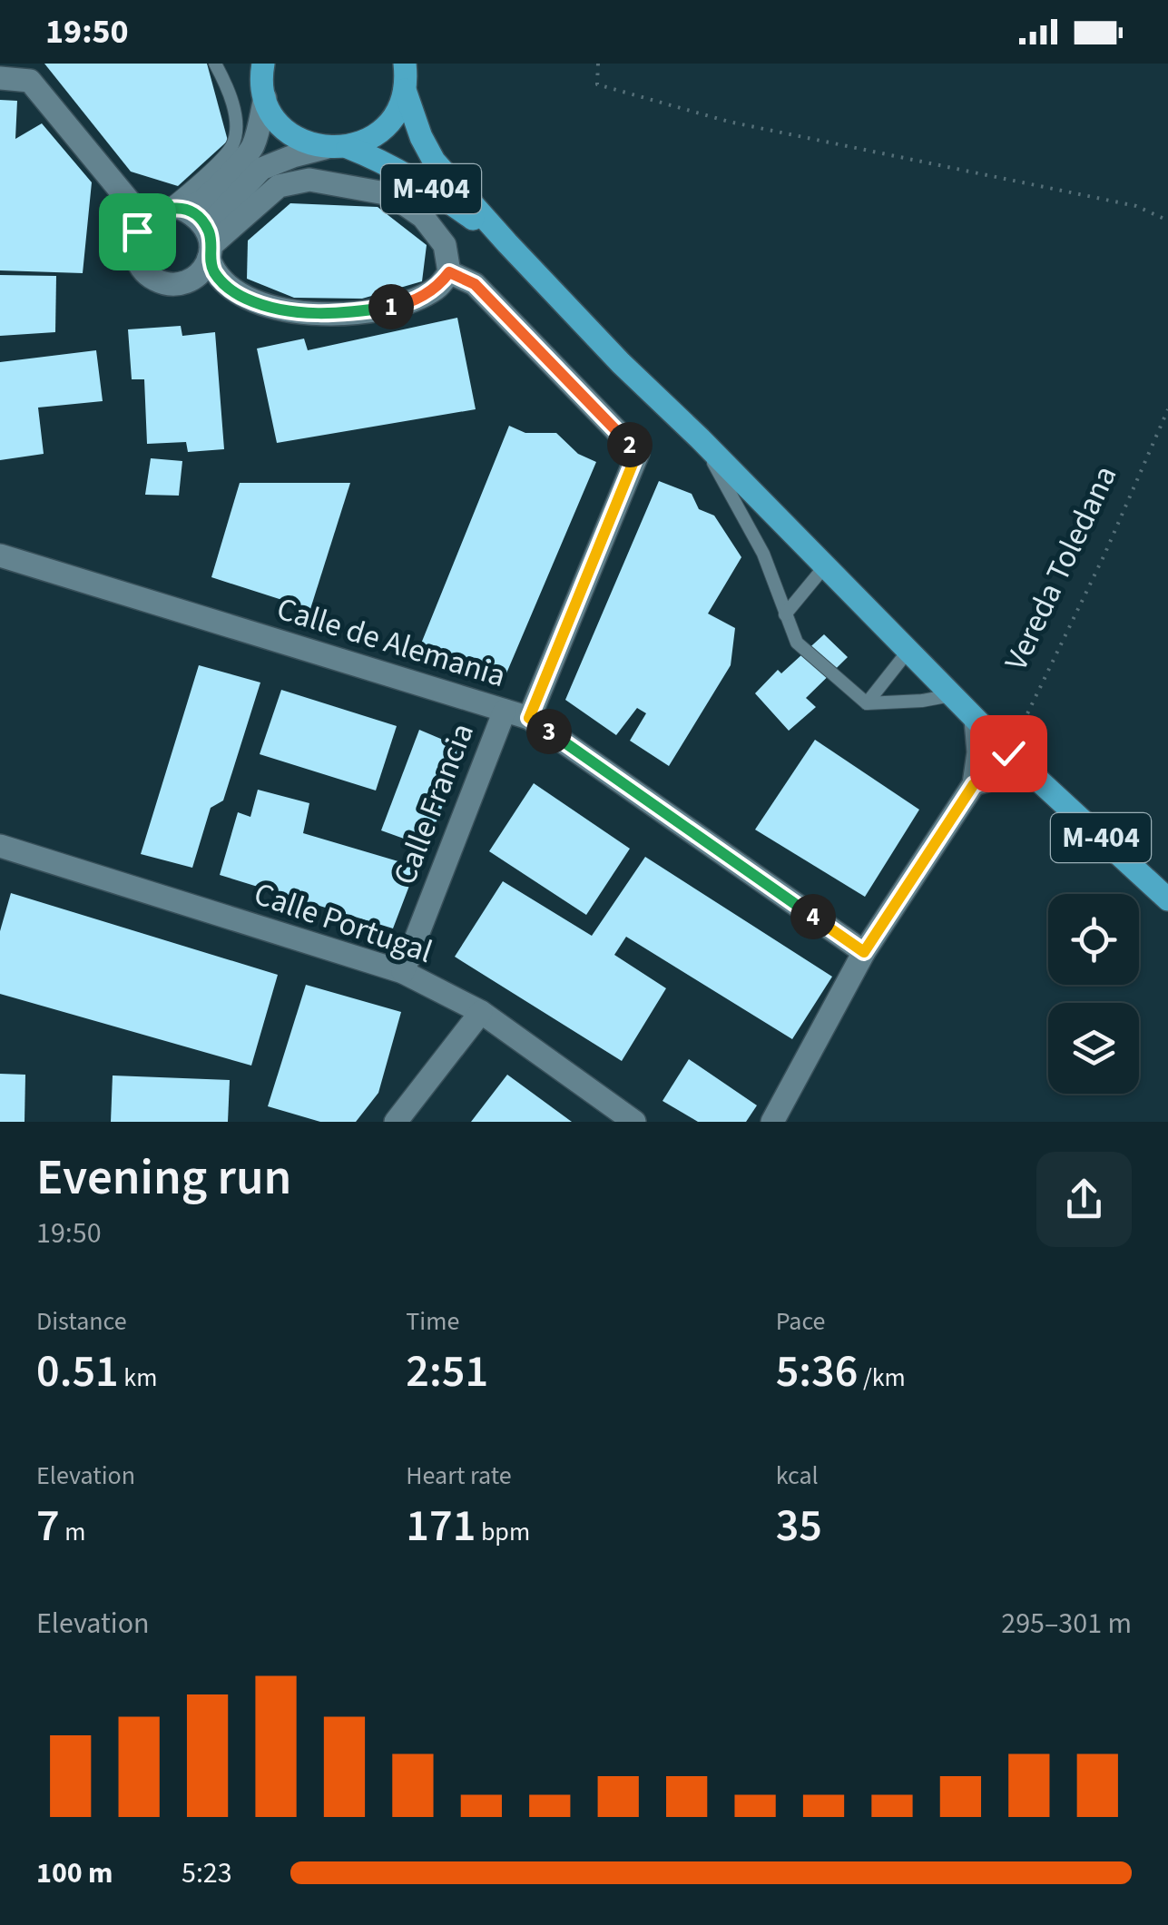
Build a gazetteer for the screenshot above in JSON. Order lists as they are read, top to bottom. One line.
{"streets":{"main road":["M-404"],"street":["Calle de Alemania","Calle Francia","Calle Portugal"],"path":["Vereda Toledana"]},"crossings":[["M-404","Vereda Toledana"],["Calle de Alemania","Calle Francia"],["Calle Francia","Calle Portugal"]],"page":{"status":"19:50","pins":["1","2","3","4"],"heading":["Evening run","19:50"],"stats":[["Distance","0.51 km"],["Time","2:51"],["Pace","5:36 /km"],["Elevation","7 m"],["Heart rate","171 bpm"],["kcal","35"]],"chart":["Elevation","295–301 m"],"list":[{"name":"100 m","note":"5:23"}]}}
